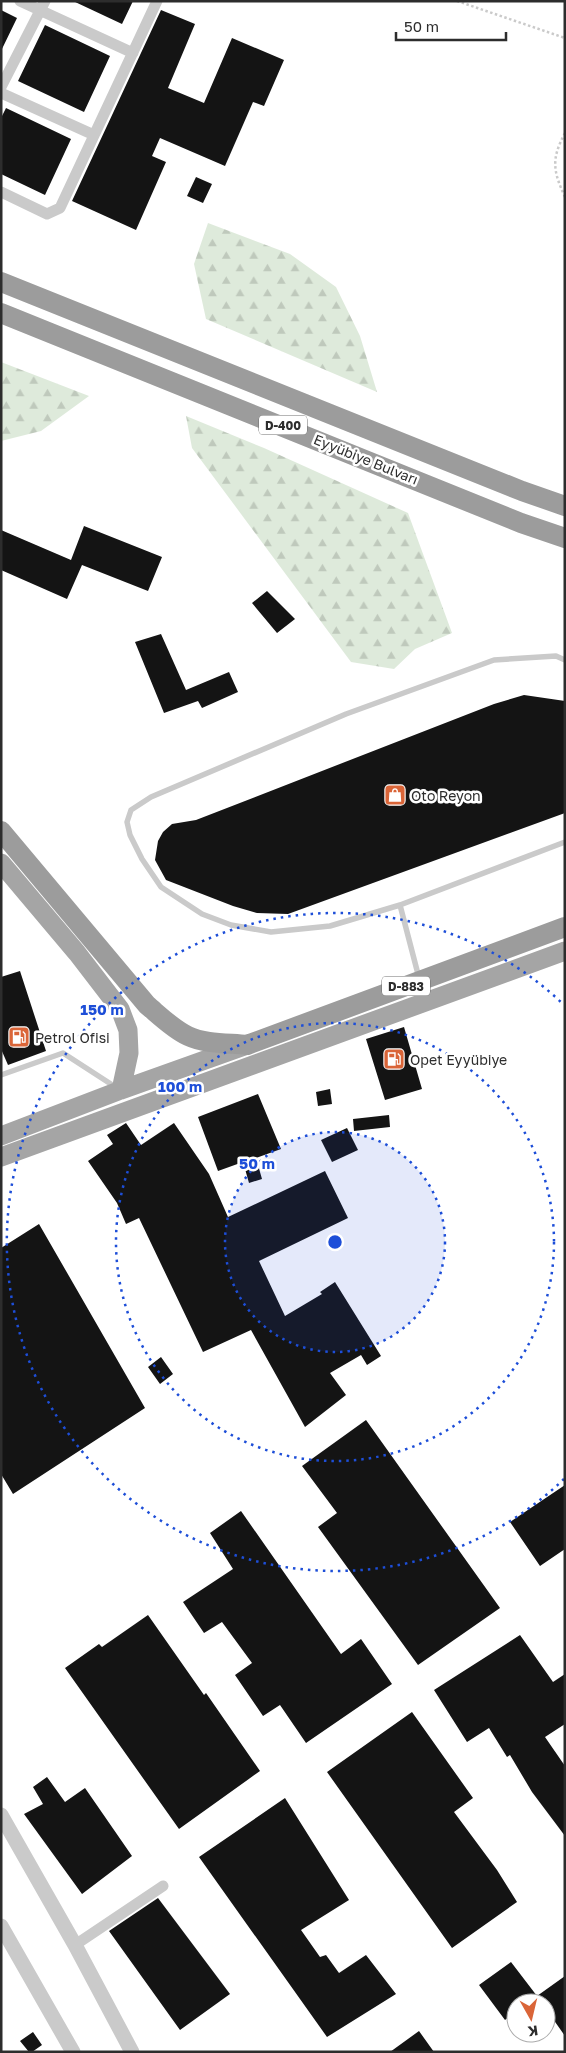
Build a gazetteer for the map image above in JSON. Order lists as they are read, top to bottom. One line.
{"streets":{"highway":["D-400","Eyyübiye Bulvarı","D-883"]},"places":{"shop":["Oto Reyon"],"fuel station":["Petrol Ofisi","Opet Eyyübiye"]},"scale_bar":"50 m","north":"bottom","rings":["150 m","100 m","50 m"]}
